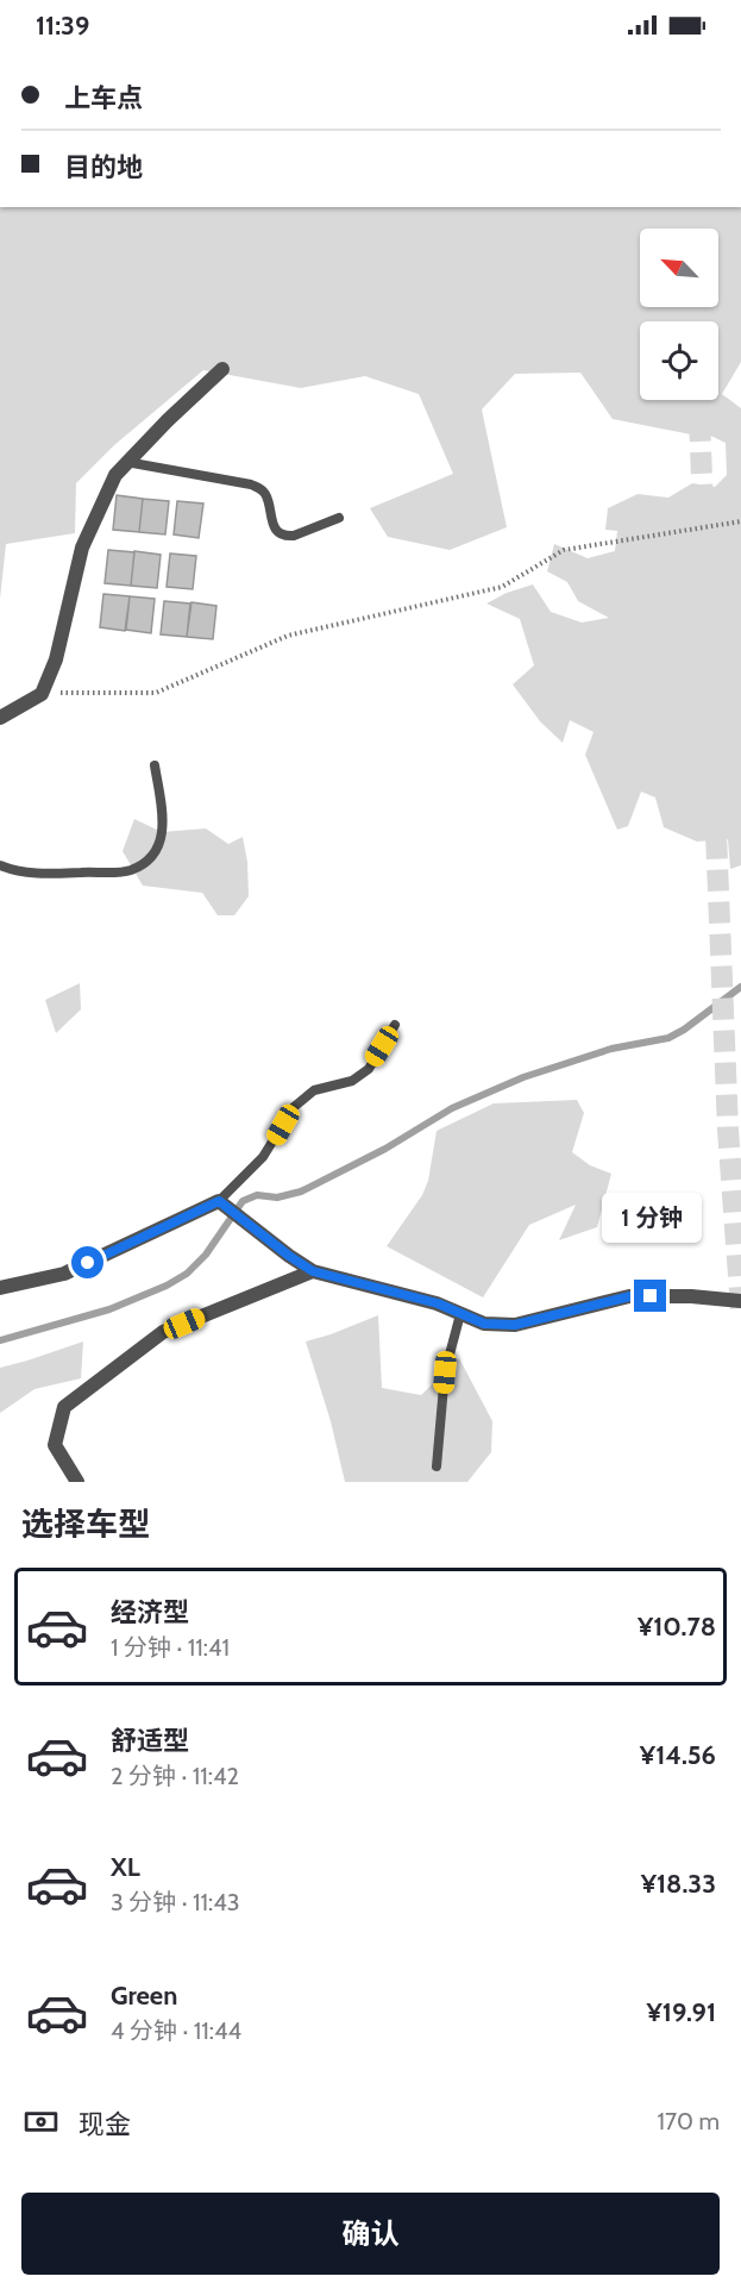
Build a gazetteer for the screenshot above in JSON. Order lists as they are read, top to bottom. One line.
{"north":"top left","page":{"status":"11:39","banner":["上车点","目的地"],"bubble":"1 分钟","heading":"选择车型","list":[{"name":"经济型","note":"1 分钟 · 11:41","value":"¥10.78"},{"name":"舒适型","note":"2 分钟 · 11:42","value":"¥14.56"},{"name":"XL","note":"3 分钟 · 11:43","value":"¥18.33"},{"name":"Green","note":"4 分钟 · 11:44","value":"¥19.91"}],"pay":["现金","170 m"],"buttons":"确认"}}
